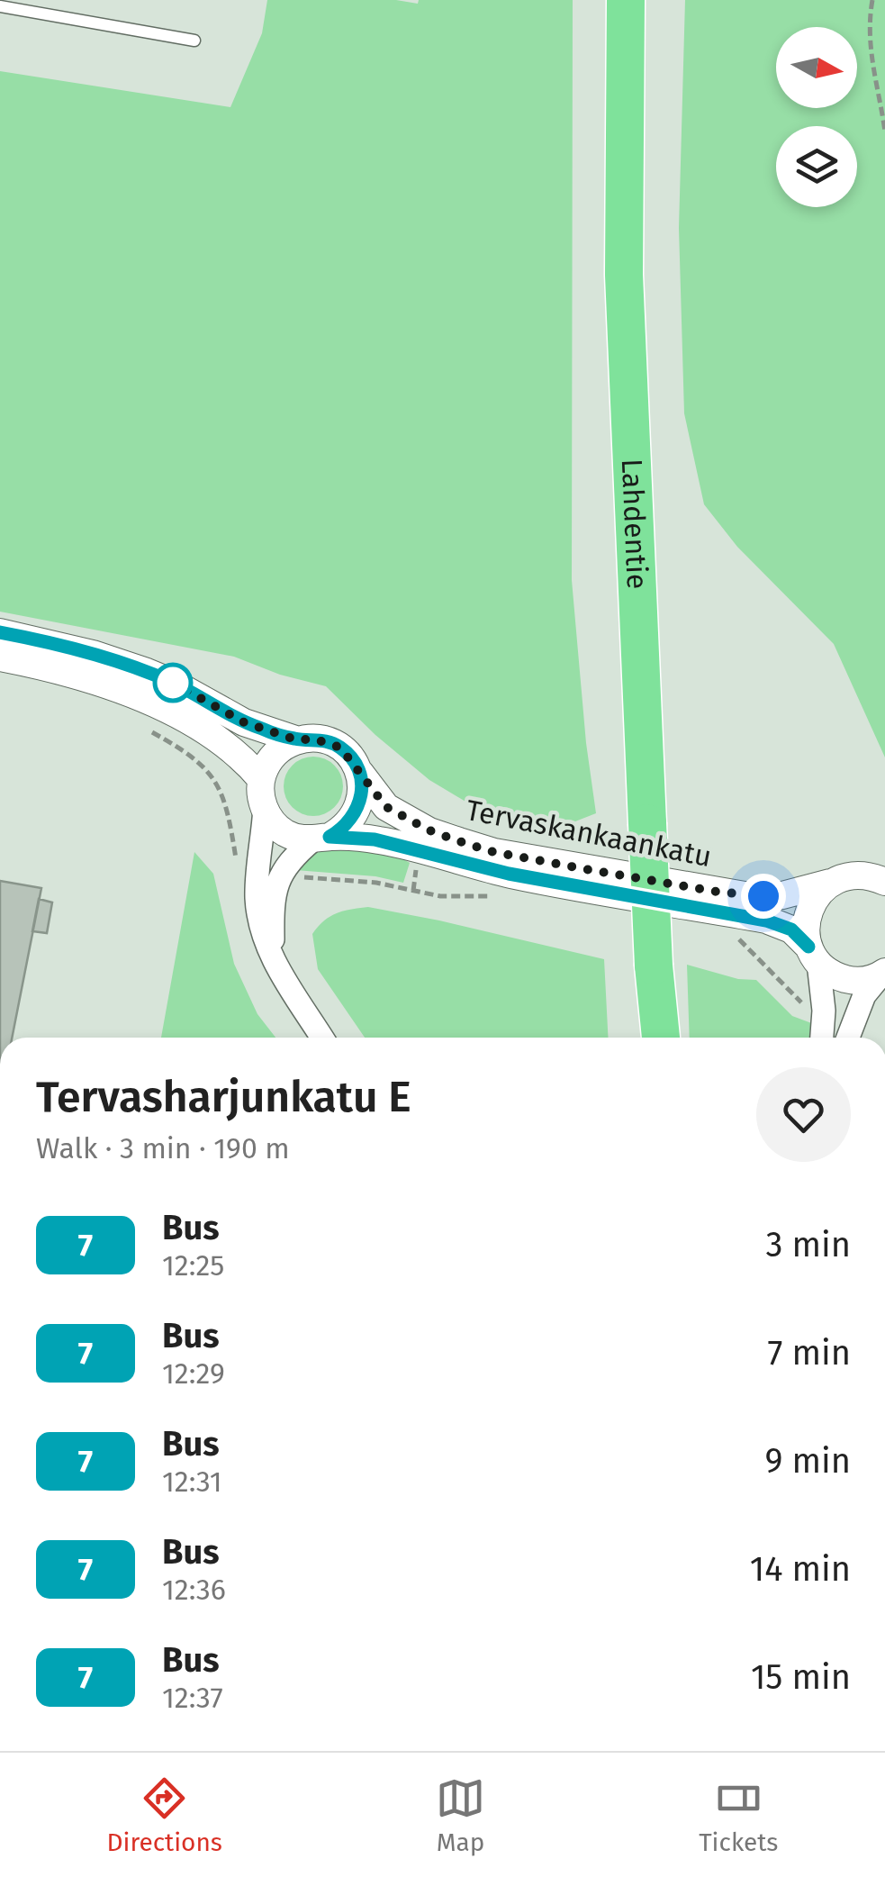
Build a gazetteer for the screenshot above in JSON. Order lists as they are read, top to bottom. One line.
{"streets":{"highway":["Lahdentie"],"street":["Tervaskankaankatu"]},"lines":["bus line 7"],"north":"right","page":{"heading":["Tervasharjunkatu E","Walk · 3 min · 190 m"],"list":[{"mark":"7","name":"Bus","note":"12:25","value":"3 min"},{"mark":"7","name":"Bus","note":"12:29","value":"7 min"},{"mark":"7","name":"Bus","note":"12:31","value":"9 min"},{"mark":"7","name":"Bus","note":"12:36","value":"14 min"},{"mark":"7","name":"Bus","note":"12:37","value":"15 min"}],"tabs":["Directions","Map","Tickets"]}}
